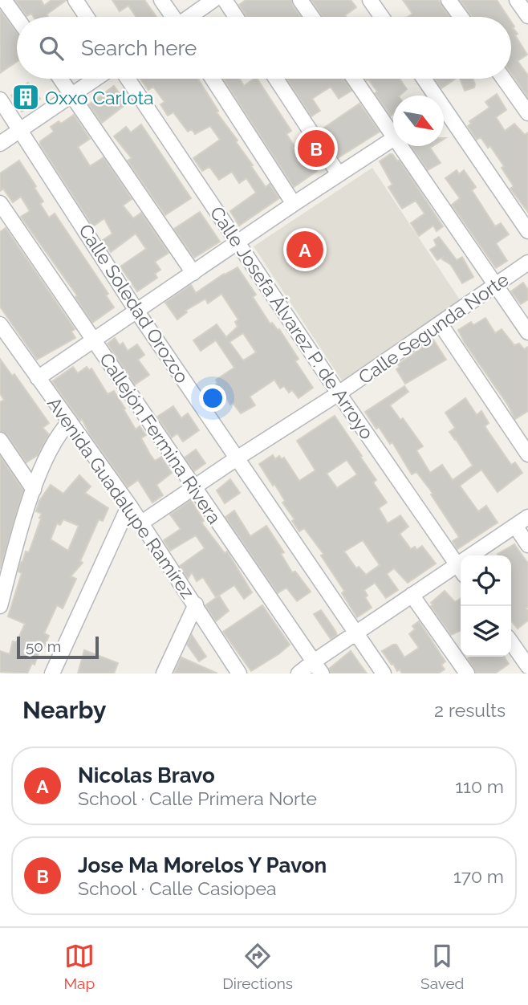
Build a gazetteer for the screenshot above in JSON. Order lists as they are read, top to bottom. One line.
{"streets":{"street":["Calle Soledad Orozco","Calle Josefa Álvarez P. de Arroyo","Calle Segunda Norte","Callejón Fermina Rivera","Avenida Guadalupe Ramírez"]},"crossings":[["Calle Soledad Orozco","Calle Segunda Norte"],["Calle Josefa Álvarez P. de Arroyo","Calle Segunda Norte"],["Calle Segunda Norte","Callejón Fermina Rivera"],["Calle Segunda Norte","Avenida Guadalupe Ramírez"]],"places":{"building":["Oxxo Carlota"]},"scale_bar":"50 m","north":"bottom right","page":{"search":"Search here","pins":["B","A"],"scale":"50 m","heading":["Nearby","2 results"],"list":[{"mark":"A","name":"Nicolas Bravo","note":"School · Calle Primera Norte","value":"110 m"},{"mark":"B","name":"Jose Ma Morelos Y Pavon","note":"School · Calle Casiopea","value":"170 m"}],"nav":["Map","Directions","Saved"]}}
